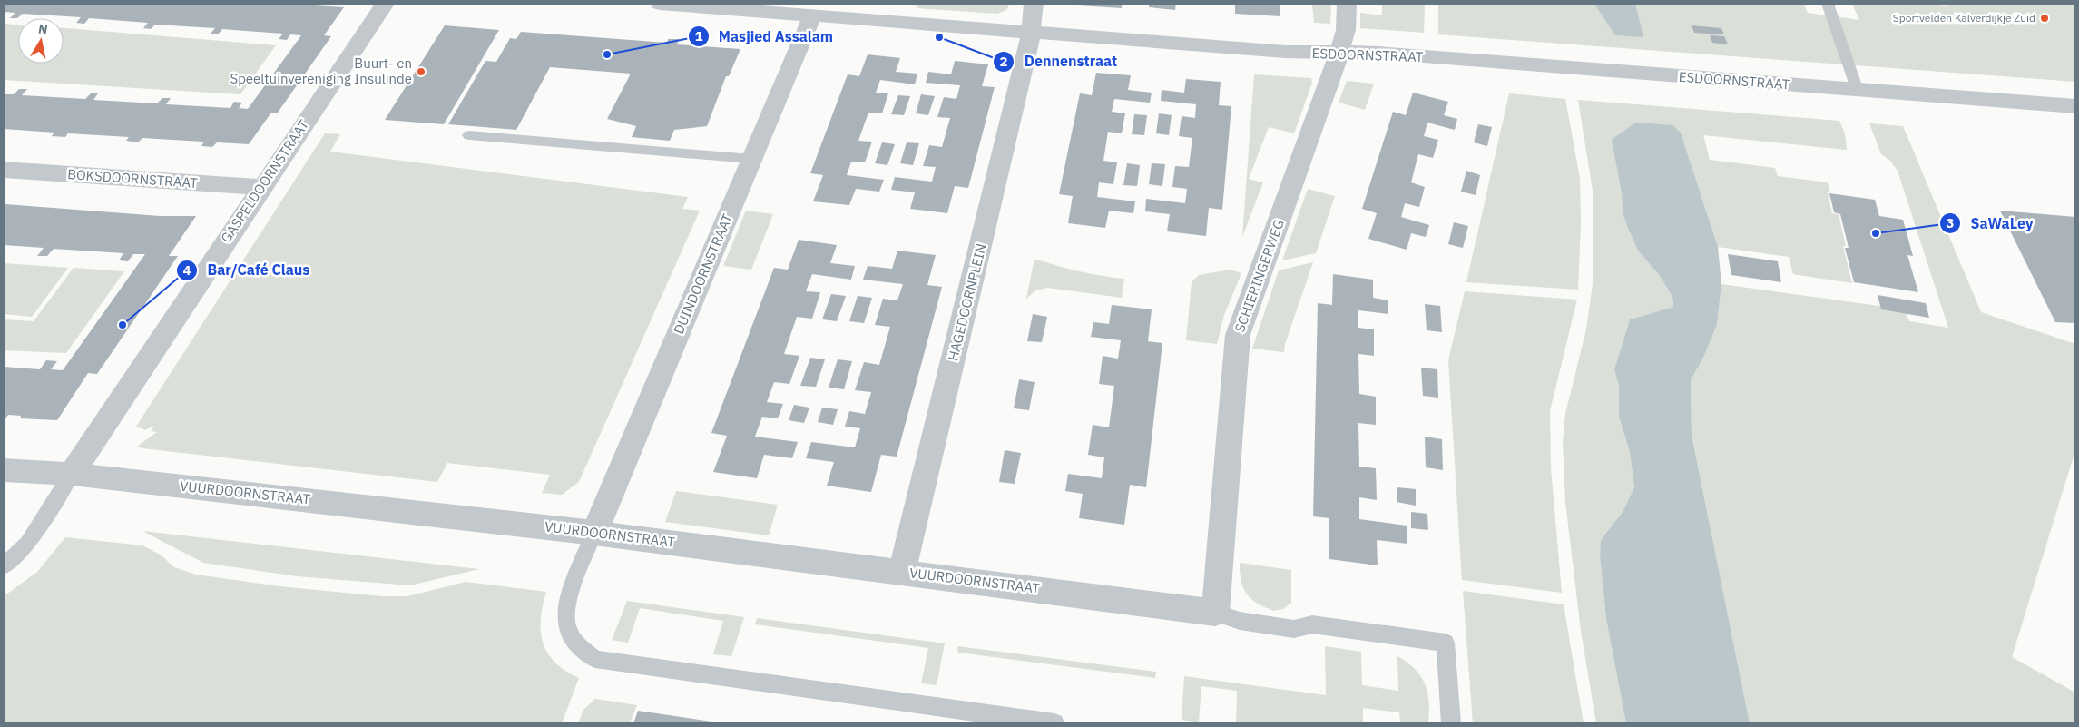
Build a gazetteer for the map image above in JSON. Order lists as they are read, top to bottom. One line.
{"streets":{"street":["ESDOORNSTRAAT","BOKSDOORNSTRAAT","GASPELDOORNSTRAAT","DUINDOORNSTRAAT","SCHIERINGERWEG","HAGEDOORNPLEIN","VUURDOORNSTRAAT"]},"crossings":[["ESDOORNSTRAAT","DUINDOORNSTRAAT"],["ESDOORNSTRAAT","SCHIERINGERWEG"],["ESDOORNSTRAAT","HAGEDOORNPLEIN"],["BOKSDOORNSTRAAT","GASPELDOORNSTRAAT"],["GASPELDOORNSTRAAT","VUURDOORNSTRAAT"],["DUINDOORNSTRAAT","VUURDOORNSTRAAT"],["SCHIERINGERWEG","VUURDOORNSTRAAT"],["HAGEDOORNPLEIN","VUURDOORNSTRAAT"]],"places":["Sportvelden Kalverdijkje Zuid","Dennenstraat","Masjied Assalam","Buurt- en Speeltuinvereniging Insulinde","SaWaLey","Bar/Café Claus"],"north":"top"}
